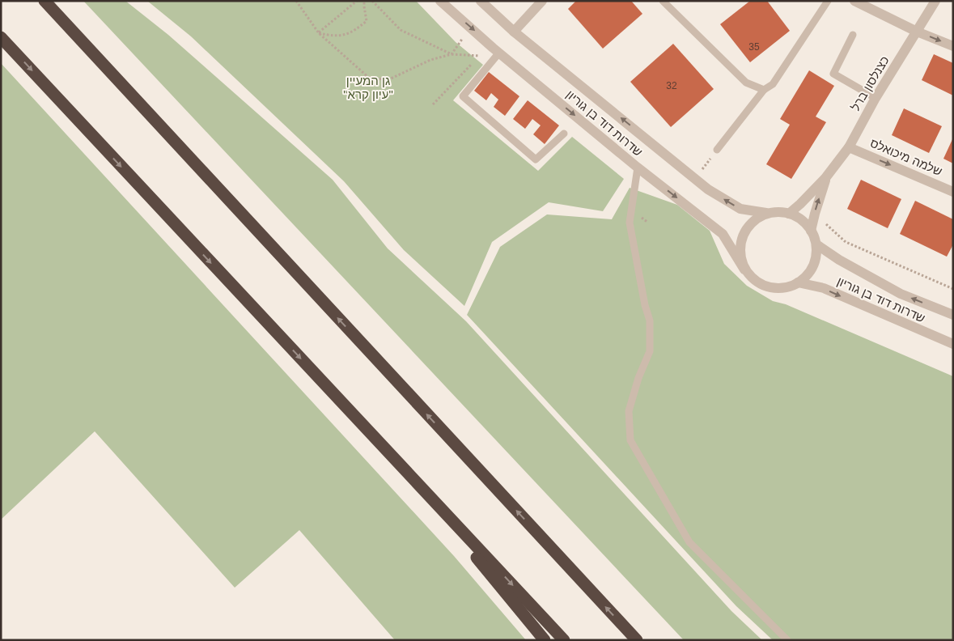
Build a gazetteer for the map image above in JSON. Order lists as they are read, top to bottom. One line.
{"streets":{"street":["כצנלסון ברל","שדרות דוד בן גוריון","שלמה מיכואלס"]},"crossings":[["כצנלסון ברל","שדרות דוד בן גוריון"],["כצנלסון ברל","שלמה מיכואלס"]],"one_way":["שלמה מיכואלס"],"parks":["גן המעיין \"עיון קרא\""],"house_numbers":["35","32"]}
